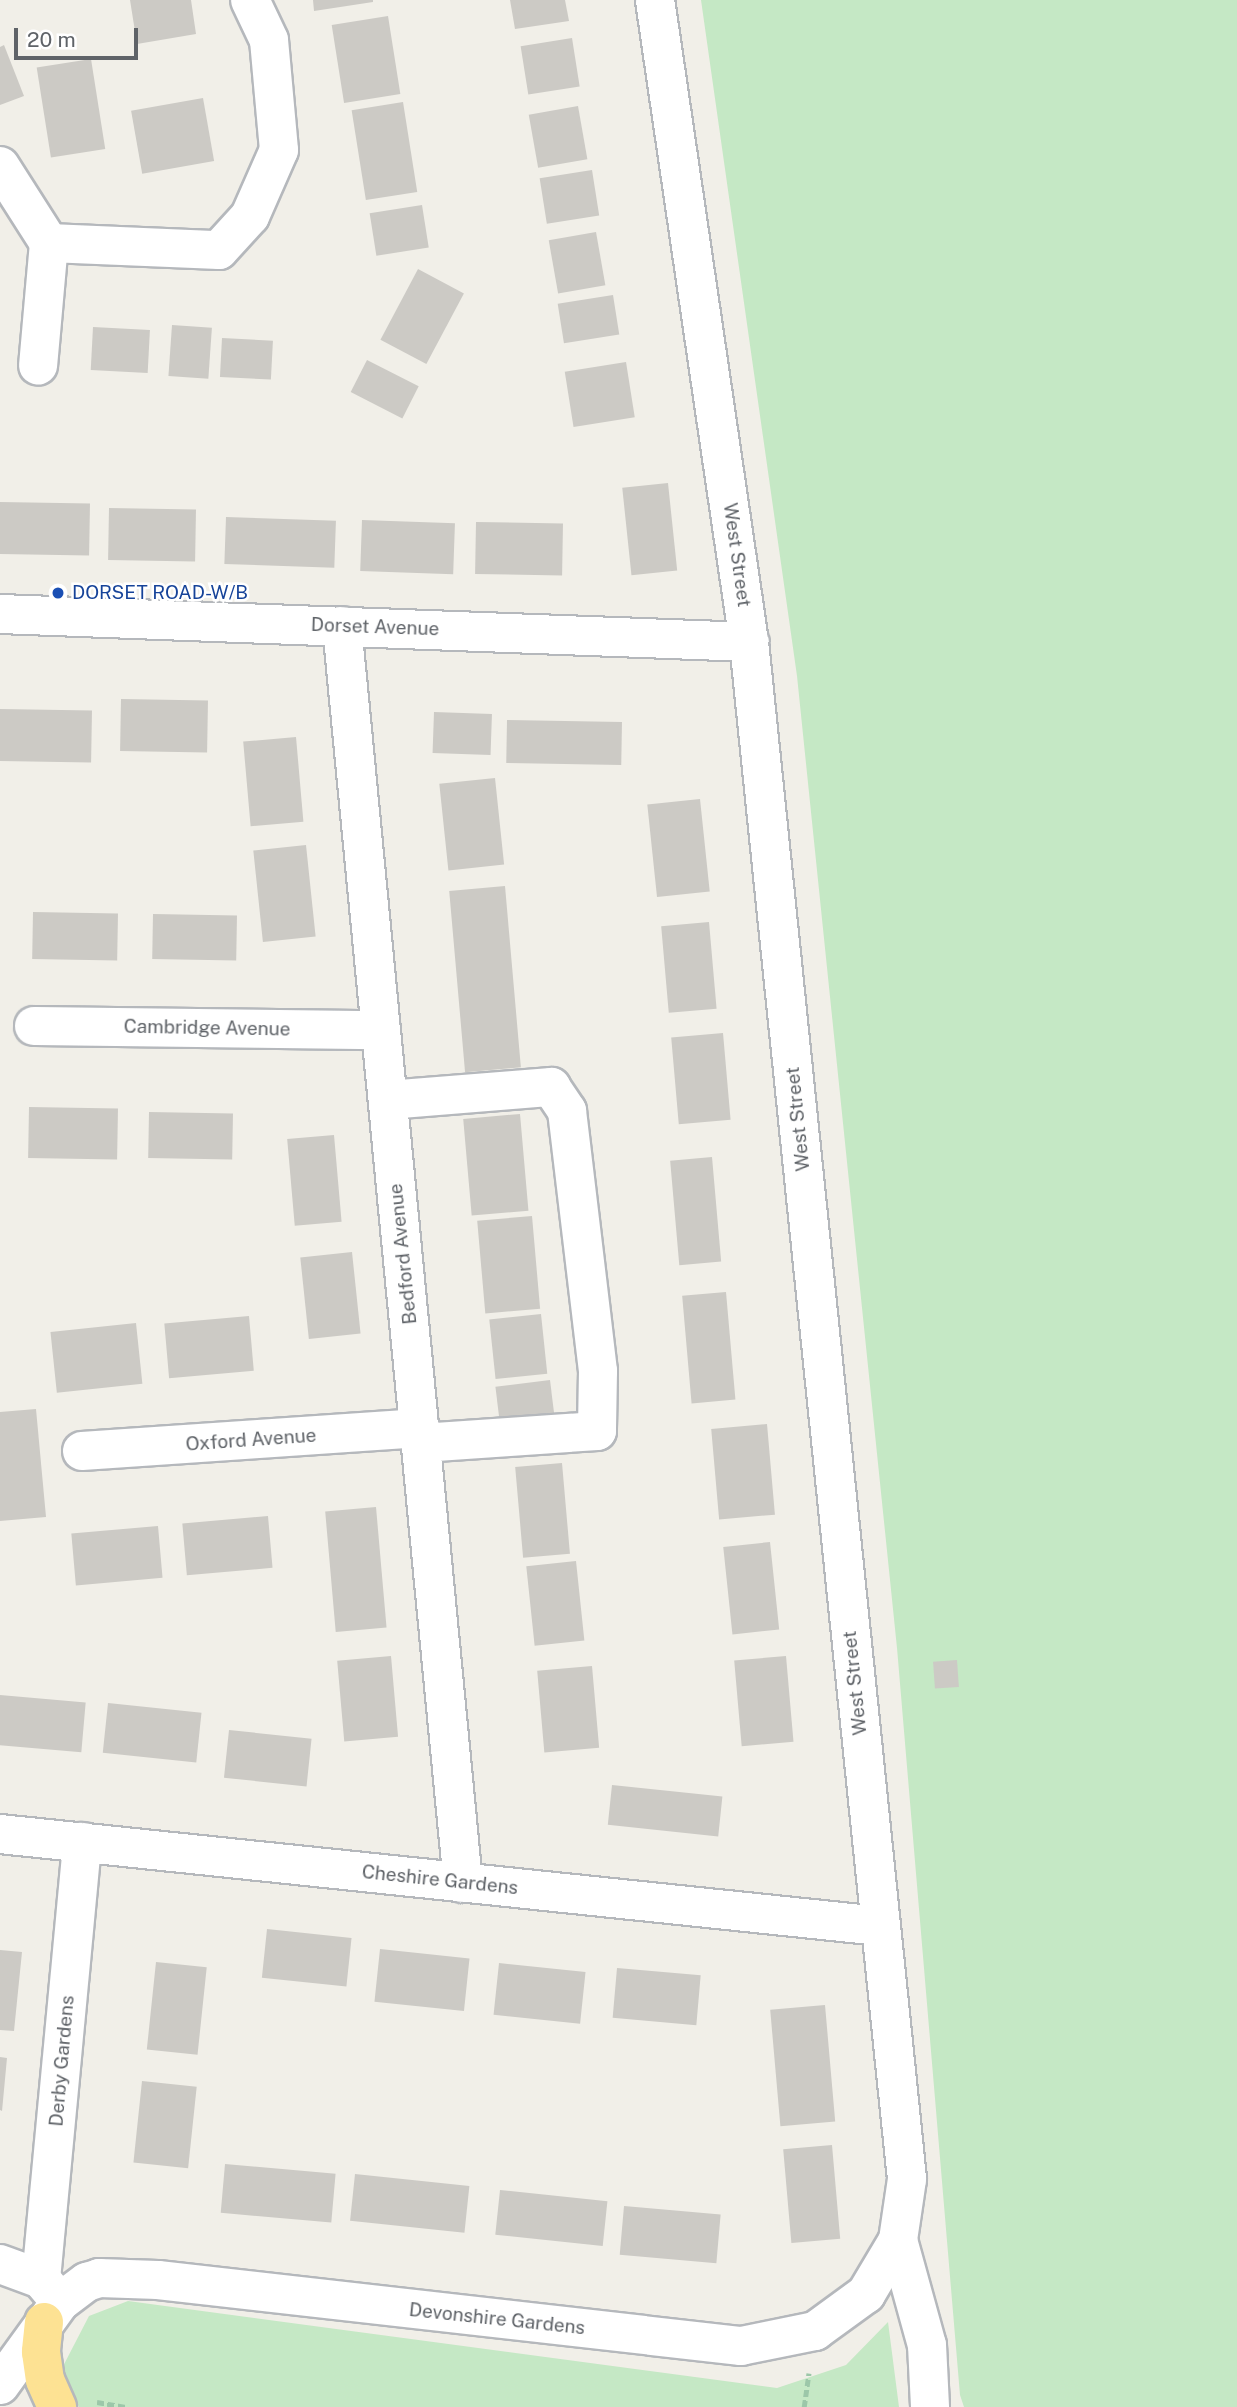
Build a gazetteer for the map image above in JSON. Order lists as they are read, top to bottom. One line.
{"streets":{"street":["West Street","Dorset Avenue","Cambridge Avenue","Bedford Avenue","Oxford Avenue","Cheshire Gardens","Derby Gardens","Devonshire Gardens"]},"crossings":[["West Street","Dorset Avenue"],["West Street","Cheshire Gardens"],["West Street","Devonshire Gardens"],["Dorset Avenue","Bedford Avenue"],["Cambridge Avenue","Bedford Avenue"],["Bedford Avenue","Oxford Avenue"],["Bedford Avenue","Cheshire Gardens"],["Cheshire Gardens","Derby Gardens"],["Derby Gardens","Devonshire Gardens"]],"places":["DORSET ROAD-W/B"],"scale_bar":"20 m"}
